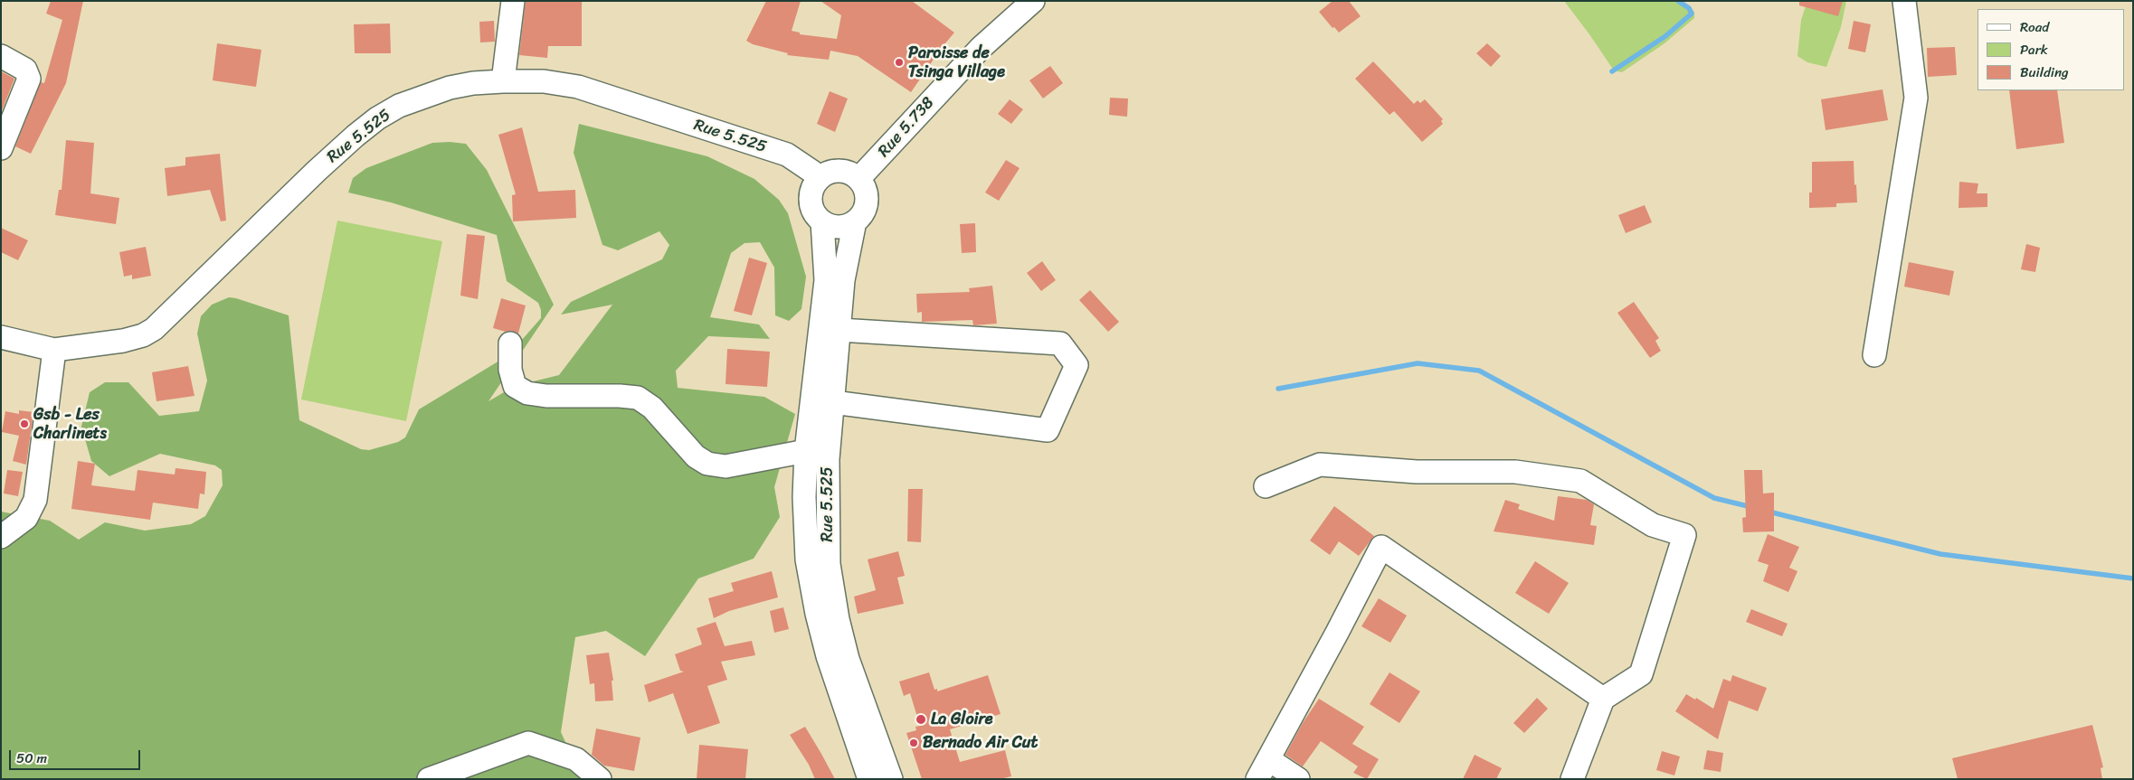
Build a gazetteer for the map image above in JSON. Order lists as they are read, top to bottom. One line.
{"streets":{"street":["Rue 5.738","Rue 5.525"]},"crossings":[["Rue 5.738","Rue 5.525"]],"places":["Paroisse de Tsinga Village","Gsb - Les Charlinets","La Gloire","Bernado Air Cut"],"legend":["Road","Park","Building"],"scale_bar":"50 m"}
